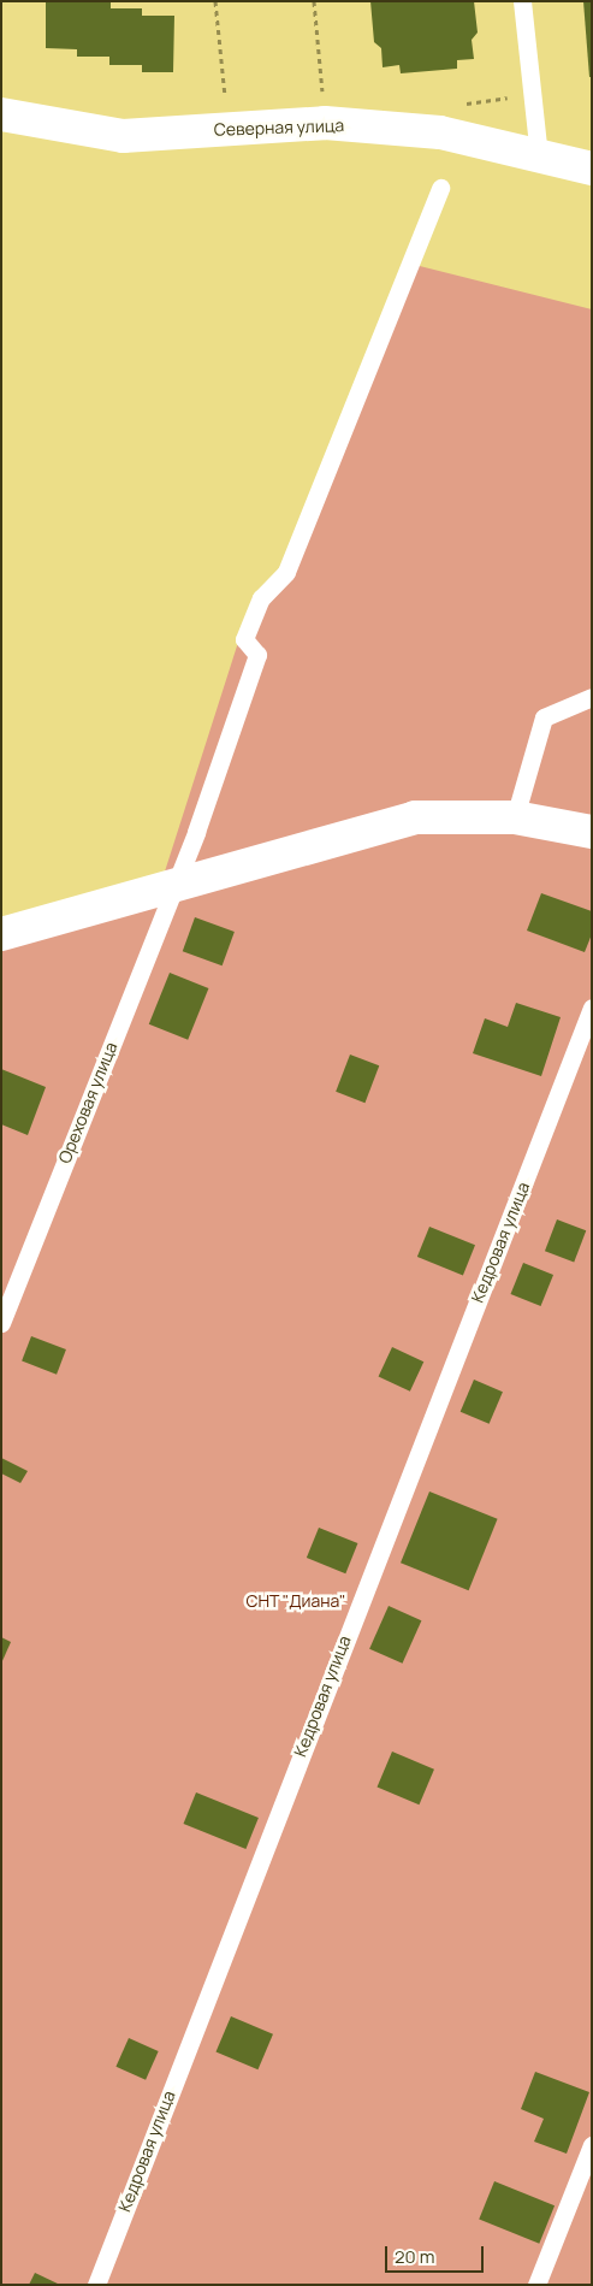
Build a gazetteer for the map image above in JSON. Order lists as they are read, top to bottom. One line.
{"streets":{"street":["Северная улица"],"lane":["Ореховая улица","Кедровая улица"]},"parks":["СНТ \"Диана\""],"scale_bar":"20 m"}
